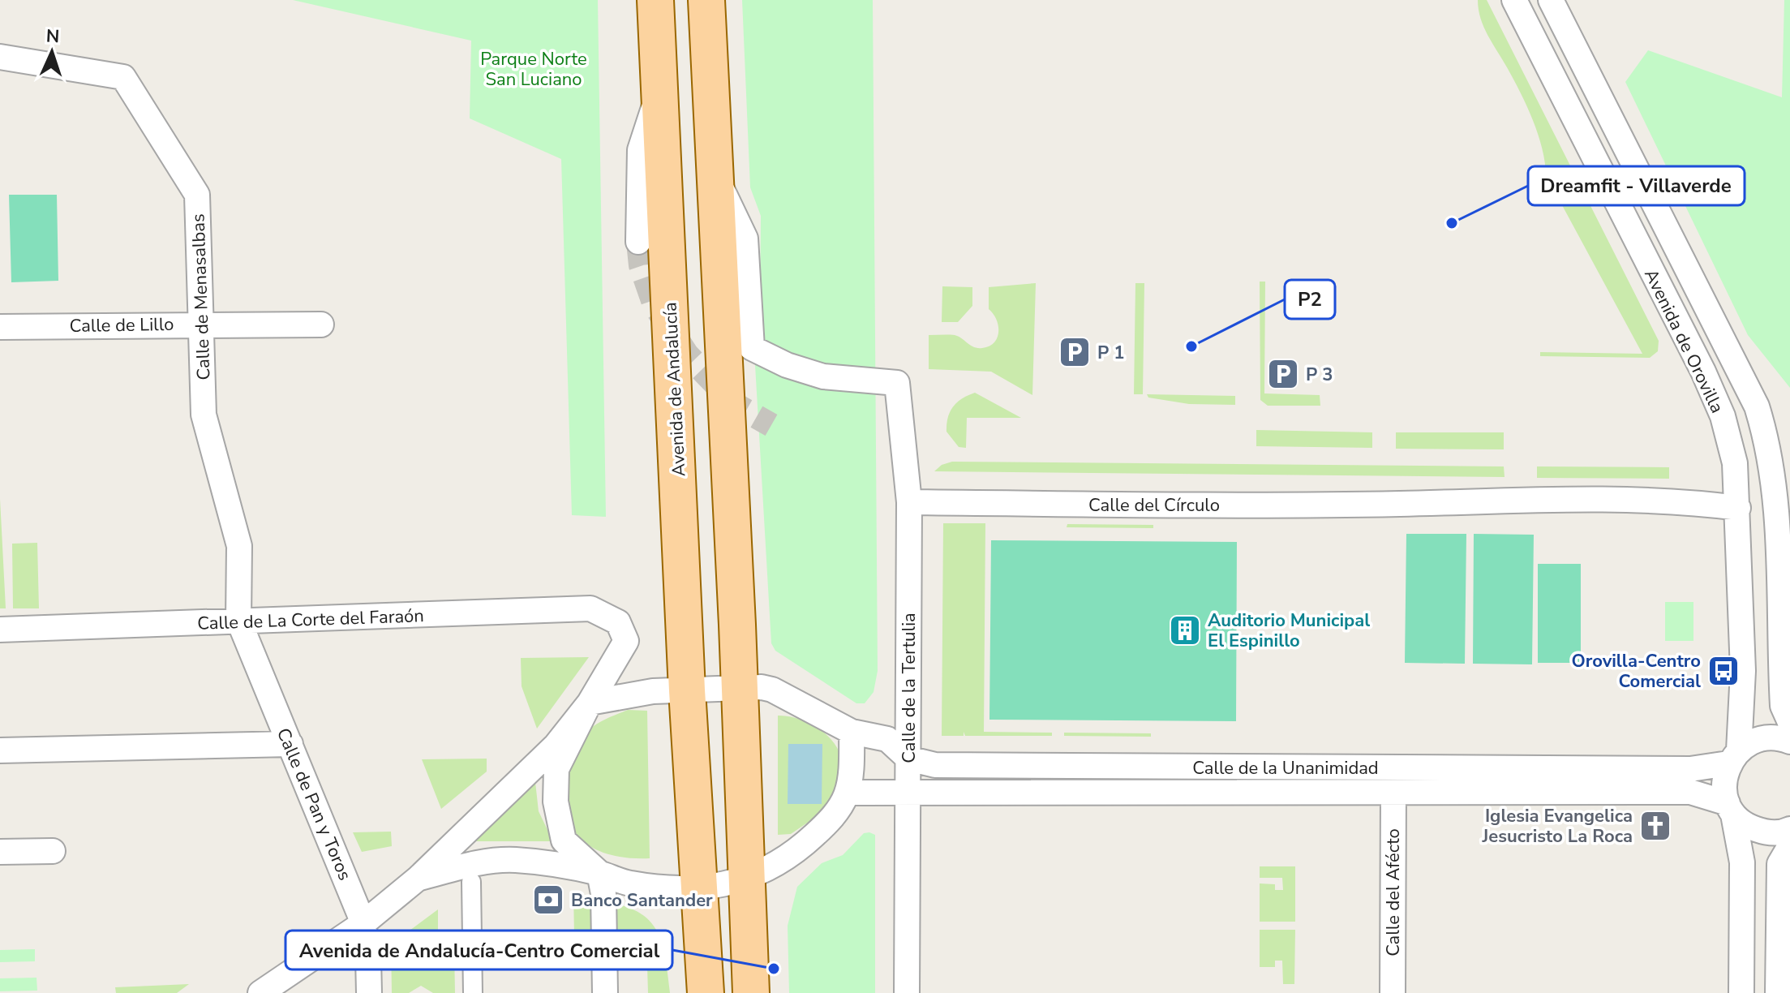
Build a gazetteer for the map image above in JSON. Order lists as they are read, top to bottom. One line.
{"streets":{"main road":["Avenida de Andalucía"],"street":["Calle de Menasalbas","Calle de Lillo","Avenida de Orovilla","Calle del Círculo","Calle de La Corte del Faraón","Calle de la Tertulia","Calle de la Unanimidad","Calle de Pan y Toros","Calle del Afécto"]},"crossings":[["Calle de Menasalbas","Calle de Lillo"],["Calle de Menasalbas","Calle de La Corte del Faraón"],["Calle de Menasalbas","Calle de Pan y Toros"],["Avenida de Orovilla","Calle del Círculo"],["Avenida de Orovilla","Calle de la Unanimidad"],["Calle del Círculo","Calle de la Tertulia"],["Calle de La Corte del Faraón","Calle de Pan y Toros"],["Calle de la Tertulia","Calle de la Unanimidad"],["Calle de la Unanimidad","Calle del Afécto"]],"parks":["Parque Norte San Luciano"],"places":{"other":["Dreamfit - Villaverde","P2","Avenida de Andalucía-Centro Comercial"],"parking":["P 1","P 3"],"building":["Auditorio Municipal El Espinillo"],"bus stop":["Orovilla-Centro Comercial"],"church":["Iglesia Evangelica Jesucristo La Roca"],"bank":["Banco Santander"]},"north":"top"}
